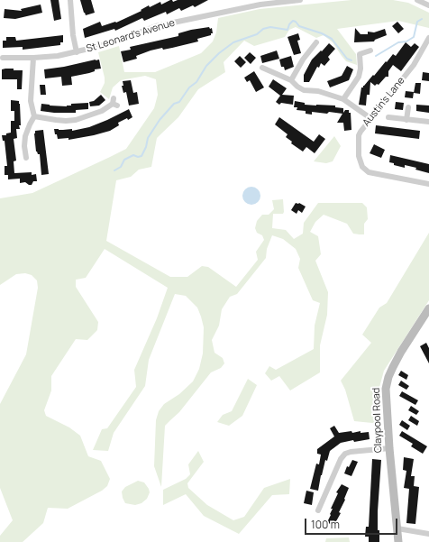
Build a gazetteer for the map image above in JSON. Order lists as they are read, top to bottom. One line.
{"streets":{"street":["St Leonard's Avenue","Austin's Lane","Claypool Road"]},"scale_bar":"100 m"}
